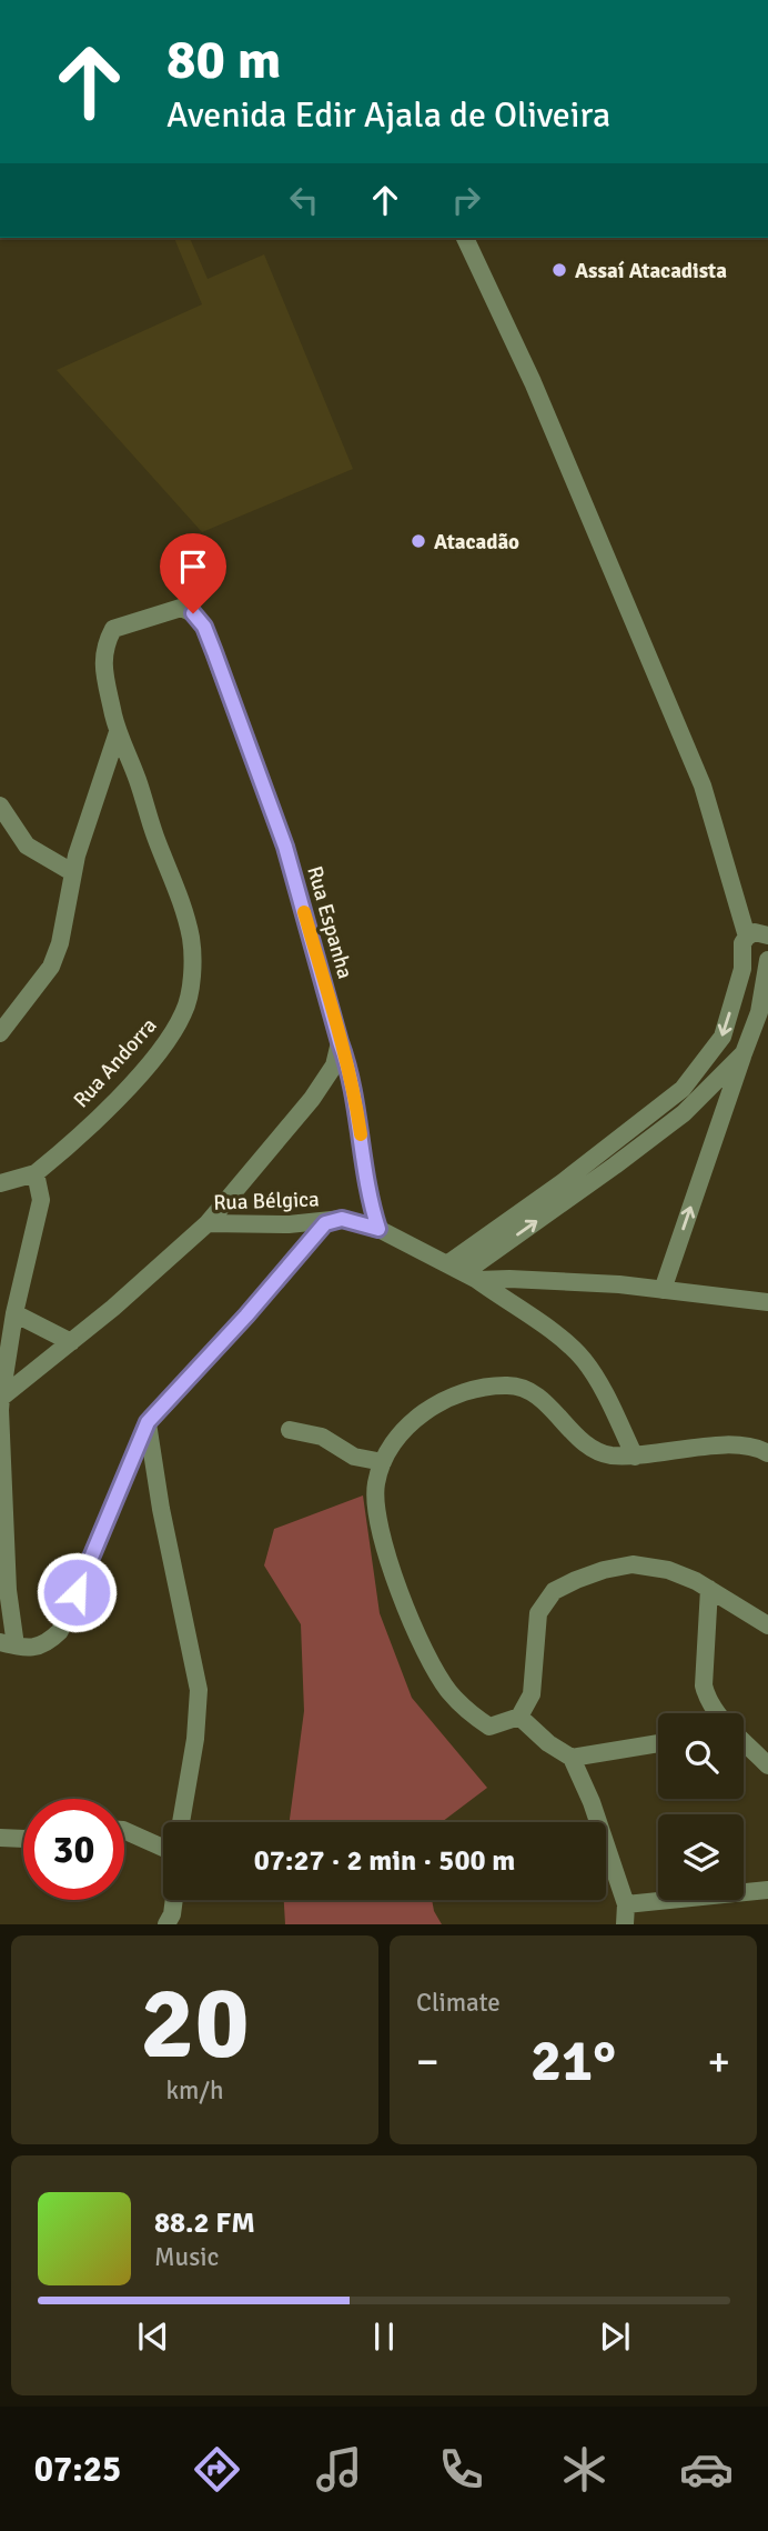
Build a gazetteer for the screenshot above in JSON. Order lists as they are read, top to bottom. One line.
{"streets":{"street":["Rua Espanha","Rua Andorra","Rua Bélgica"]},"crossings":[["Rua Espanha","Rua Andorra"]],"places":["Assaí Atacadista","Atacadão"],"page":{"turn":["80 m","Avenida Edir Ajala de Oliveira"],"limit":"30","trip":"07:27 · 2 min · 500 m","tile":[["20","km/h"],"Climate"],"heat":["−","21°","+"],"song":["88.2 FM","Music"],"tabs":"07:25"}}
